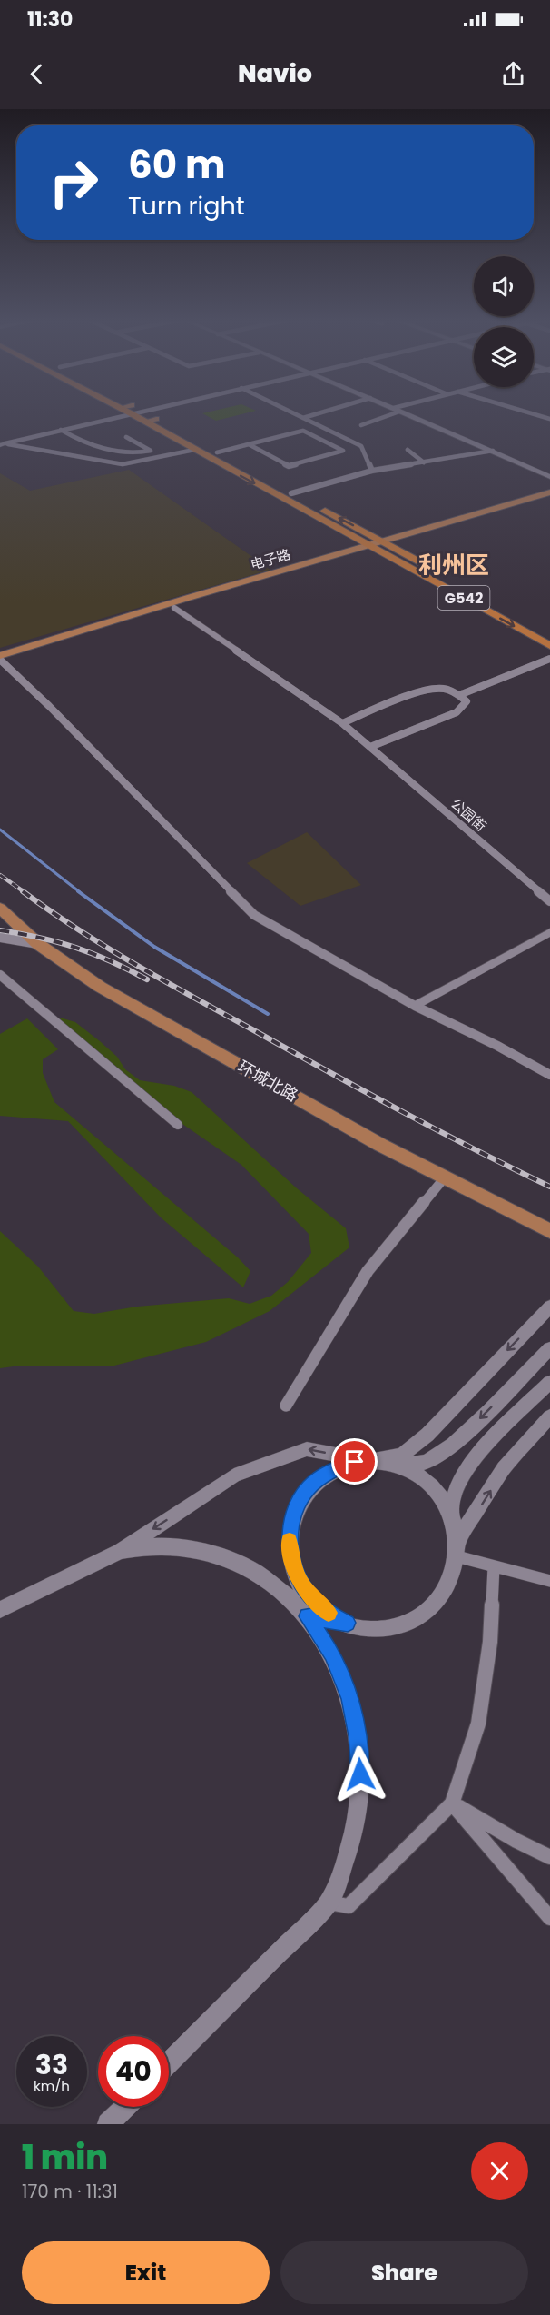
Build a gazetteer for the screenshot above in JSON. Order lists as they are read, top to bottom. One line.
{"streets":{"highway":["G542"],"main road":["电子路","环城北路"],"street":["公园街"]},"crossings":[["电子路","G542"]],"districts":["利州区"],"page":{"status":"11:30","header":"Navio","turn":["60 m","Turn right"],"speed":"33 km/h","limit":"40","heading":["1 min","170 m · 11:31"],"buttons":["Exit","Share"]}}
